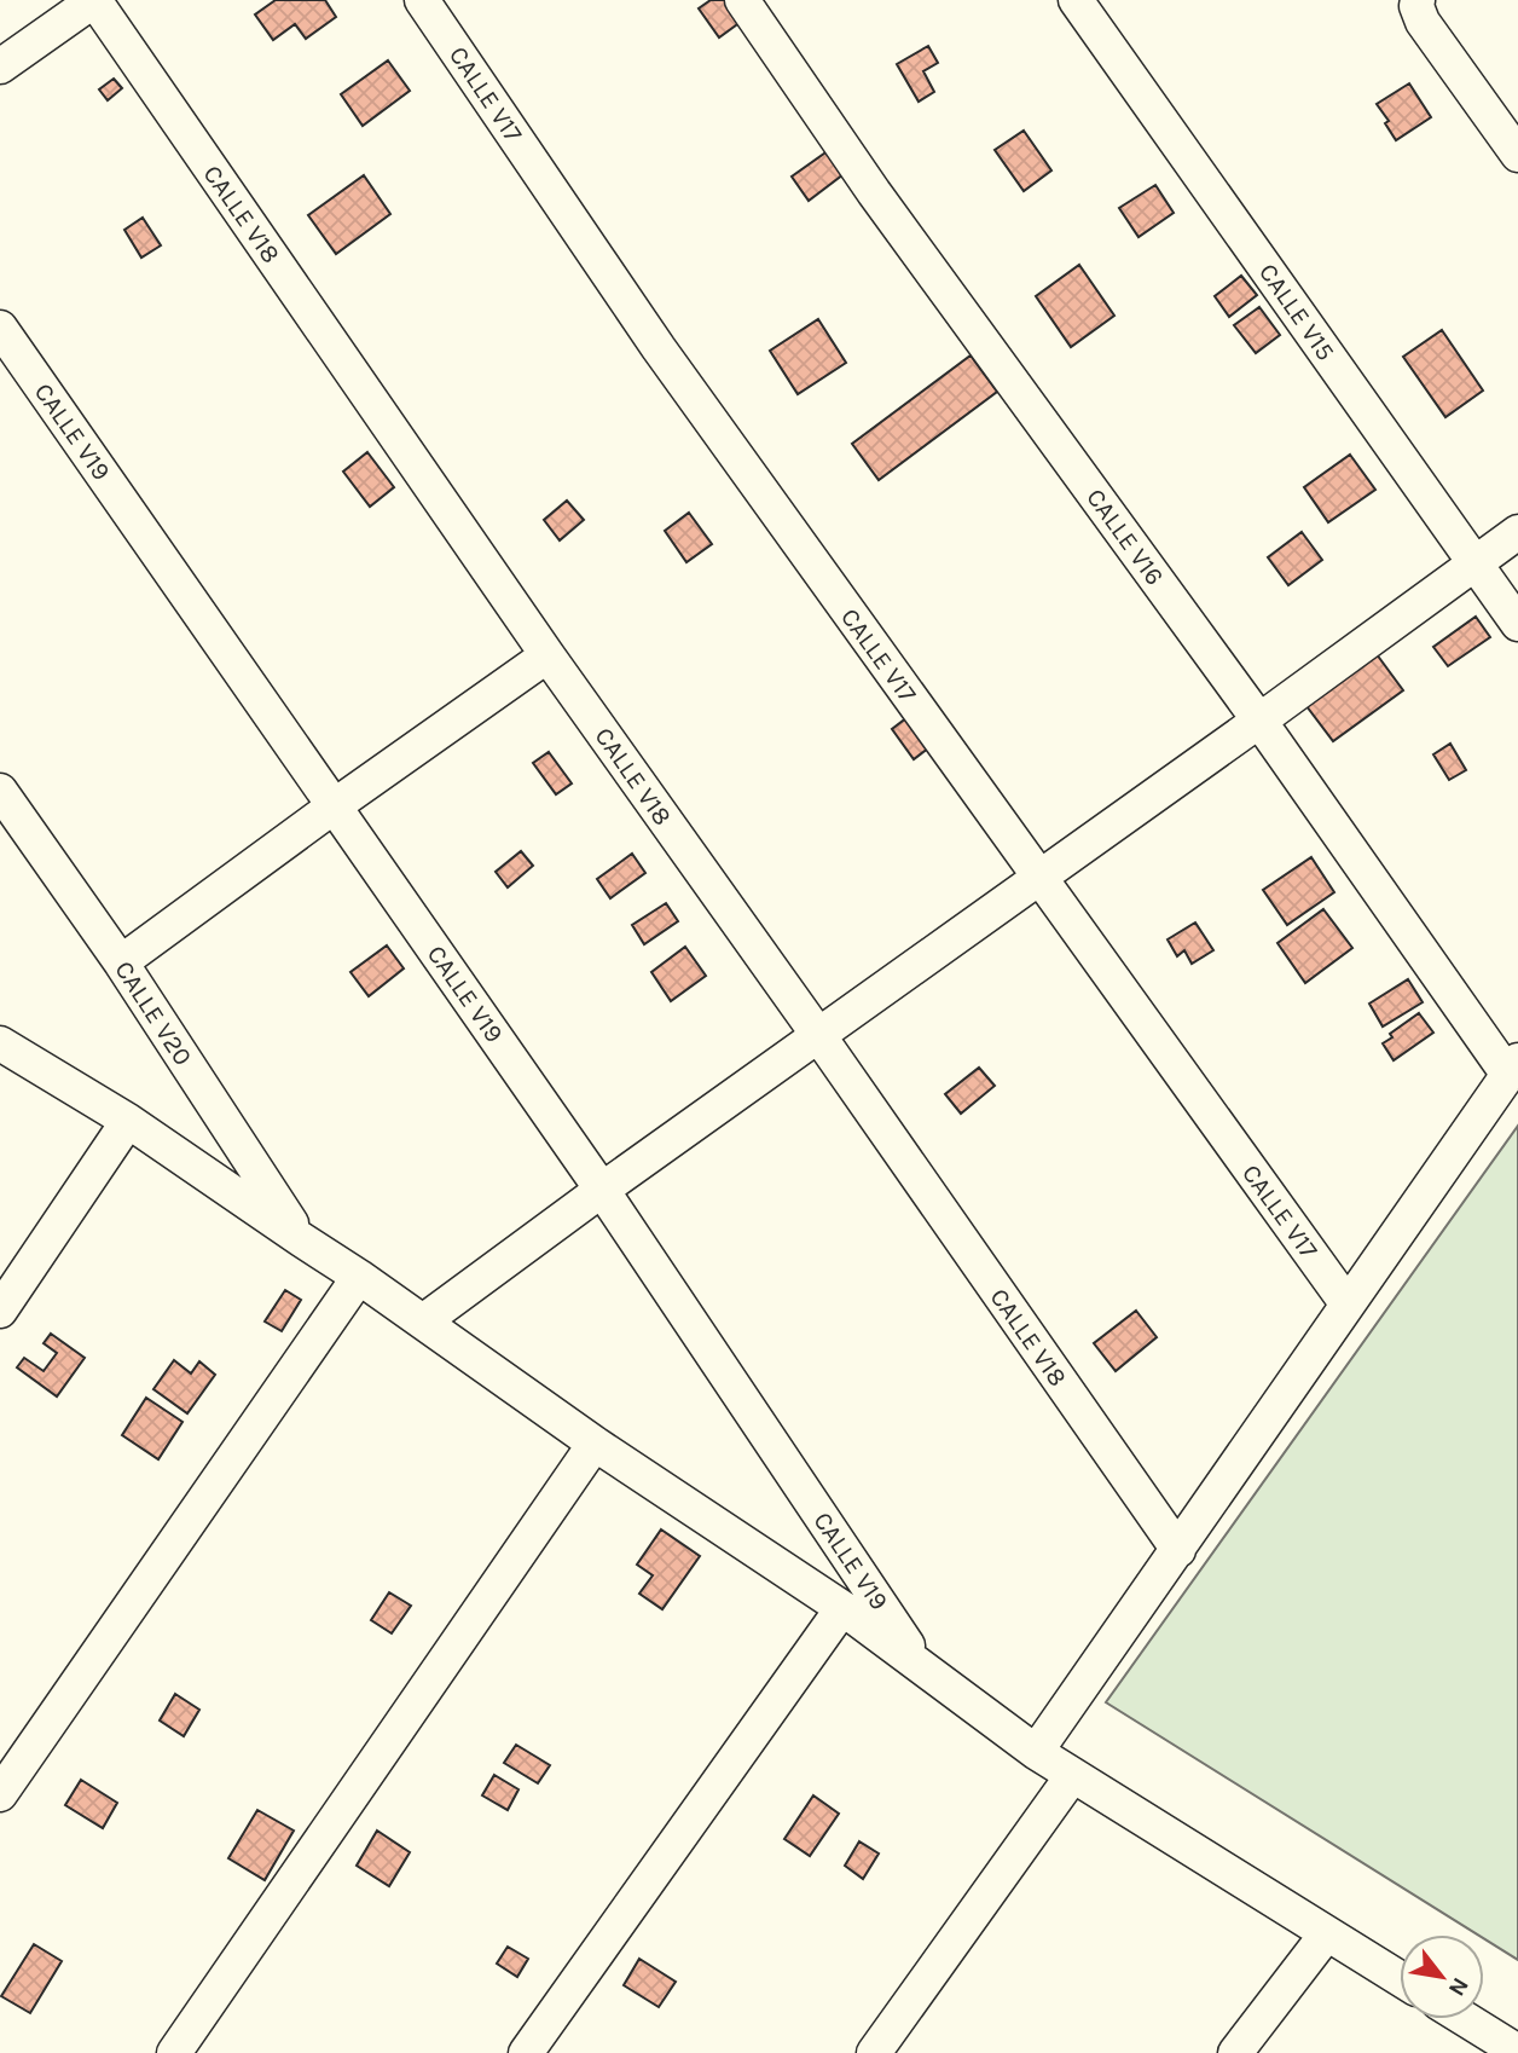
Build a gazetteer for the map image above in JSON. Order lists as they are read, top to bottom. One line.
{"streets":{"street":["CALLE V17","CALLE V18","CALLE V15","CALLE V19","CALLE V16","CALLE V20"]},"north":"bottom right"}
